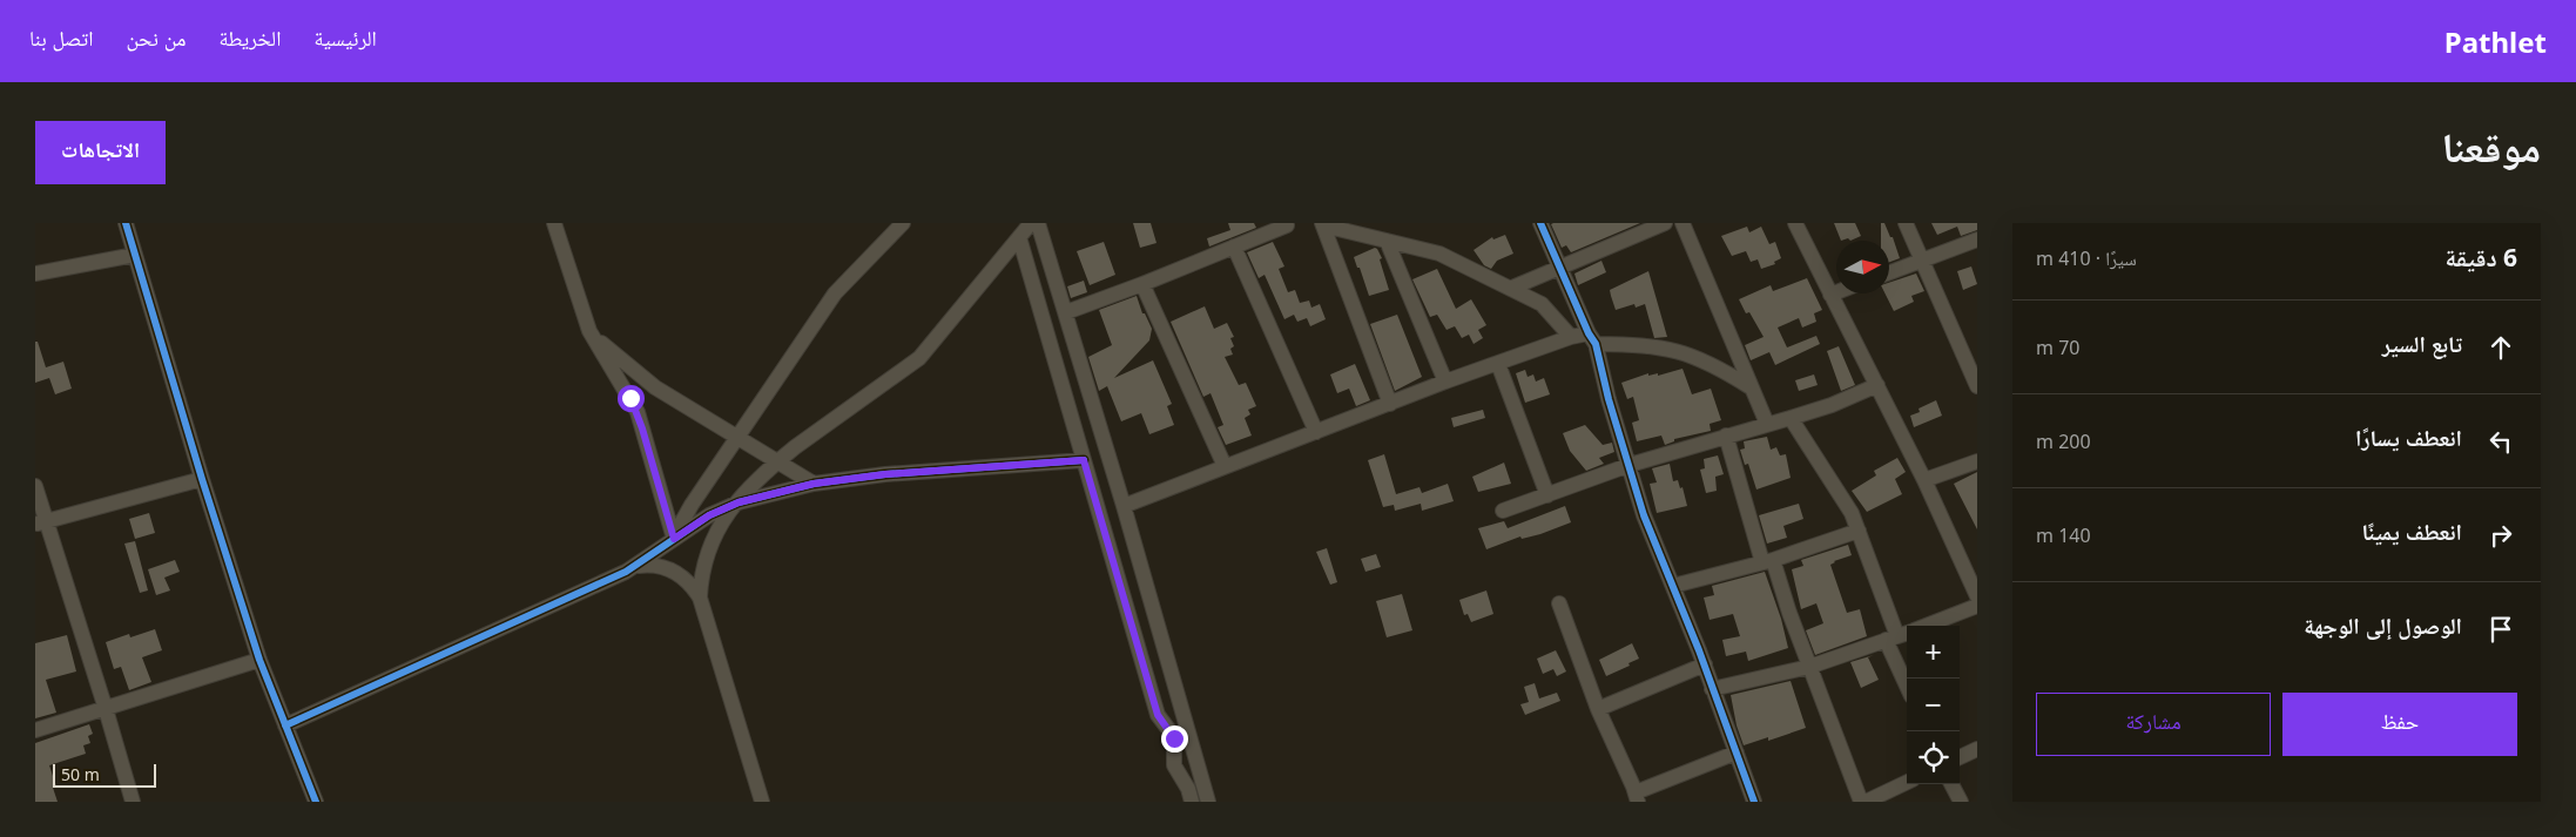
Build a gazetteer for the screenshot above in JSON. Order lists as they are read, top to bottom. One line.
{"scale_bar":"50 m","north":"right","page":{"header":"Pathlet","nav":["الرئيسية","الخريطة","من نحن","اتصل بنا"],"title":"موقعنا","buttons":["الاتجاهات",["حفظ","مشاركة"]],"heading":["6 دقيقة","سيرًا · 410 m"],"list":[["تابع السير","70 m"],["انعطف يسارًا","200 m"],["انعطف يمينًا","140 m"],"الوصول إلى الوجهة"],"map_buttons":["+","−"],"scale":"50 m"}}
